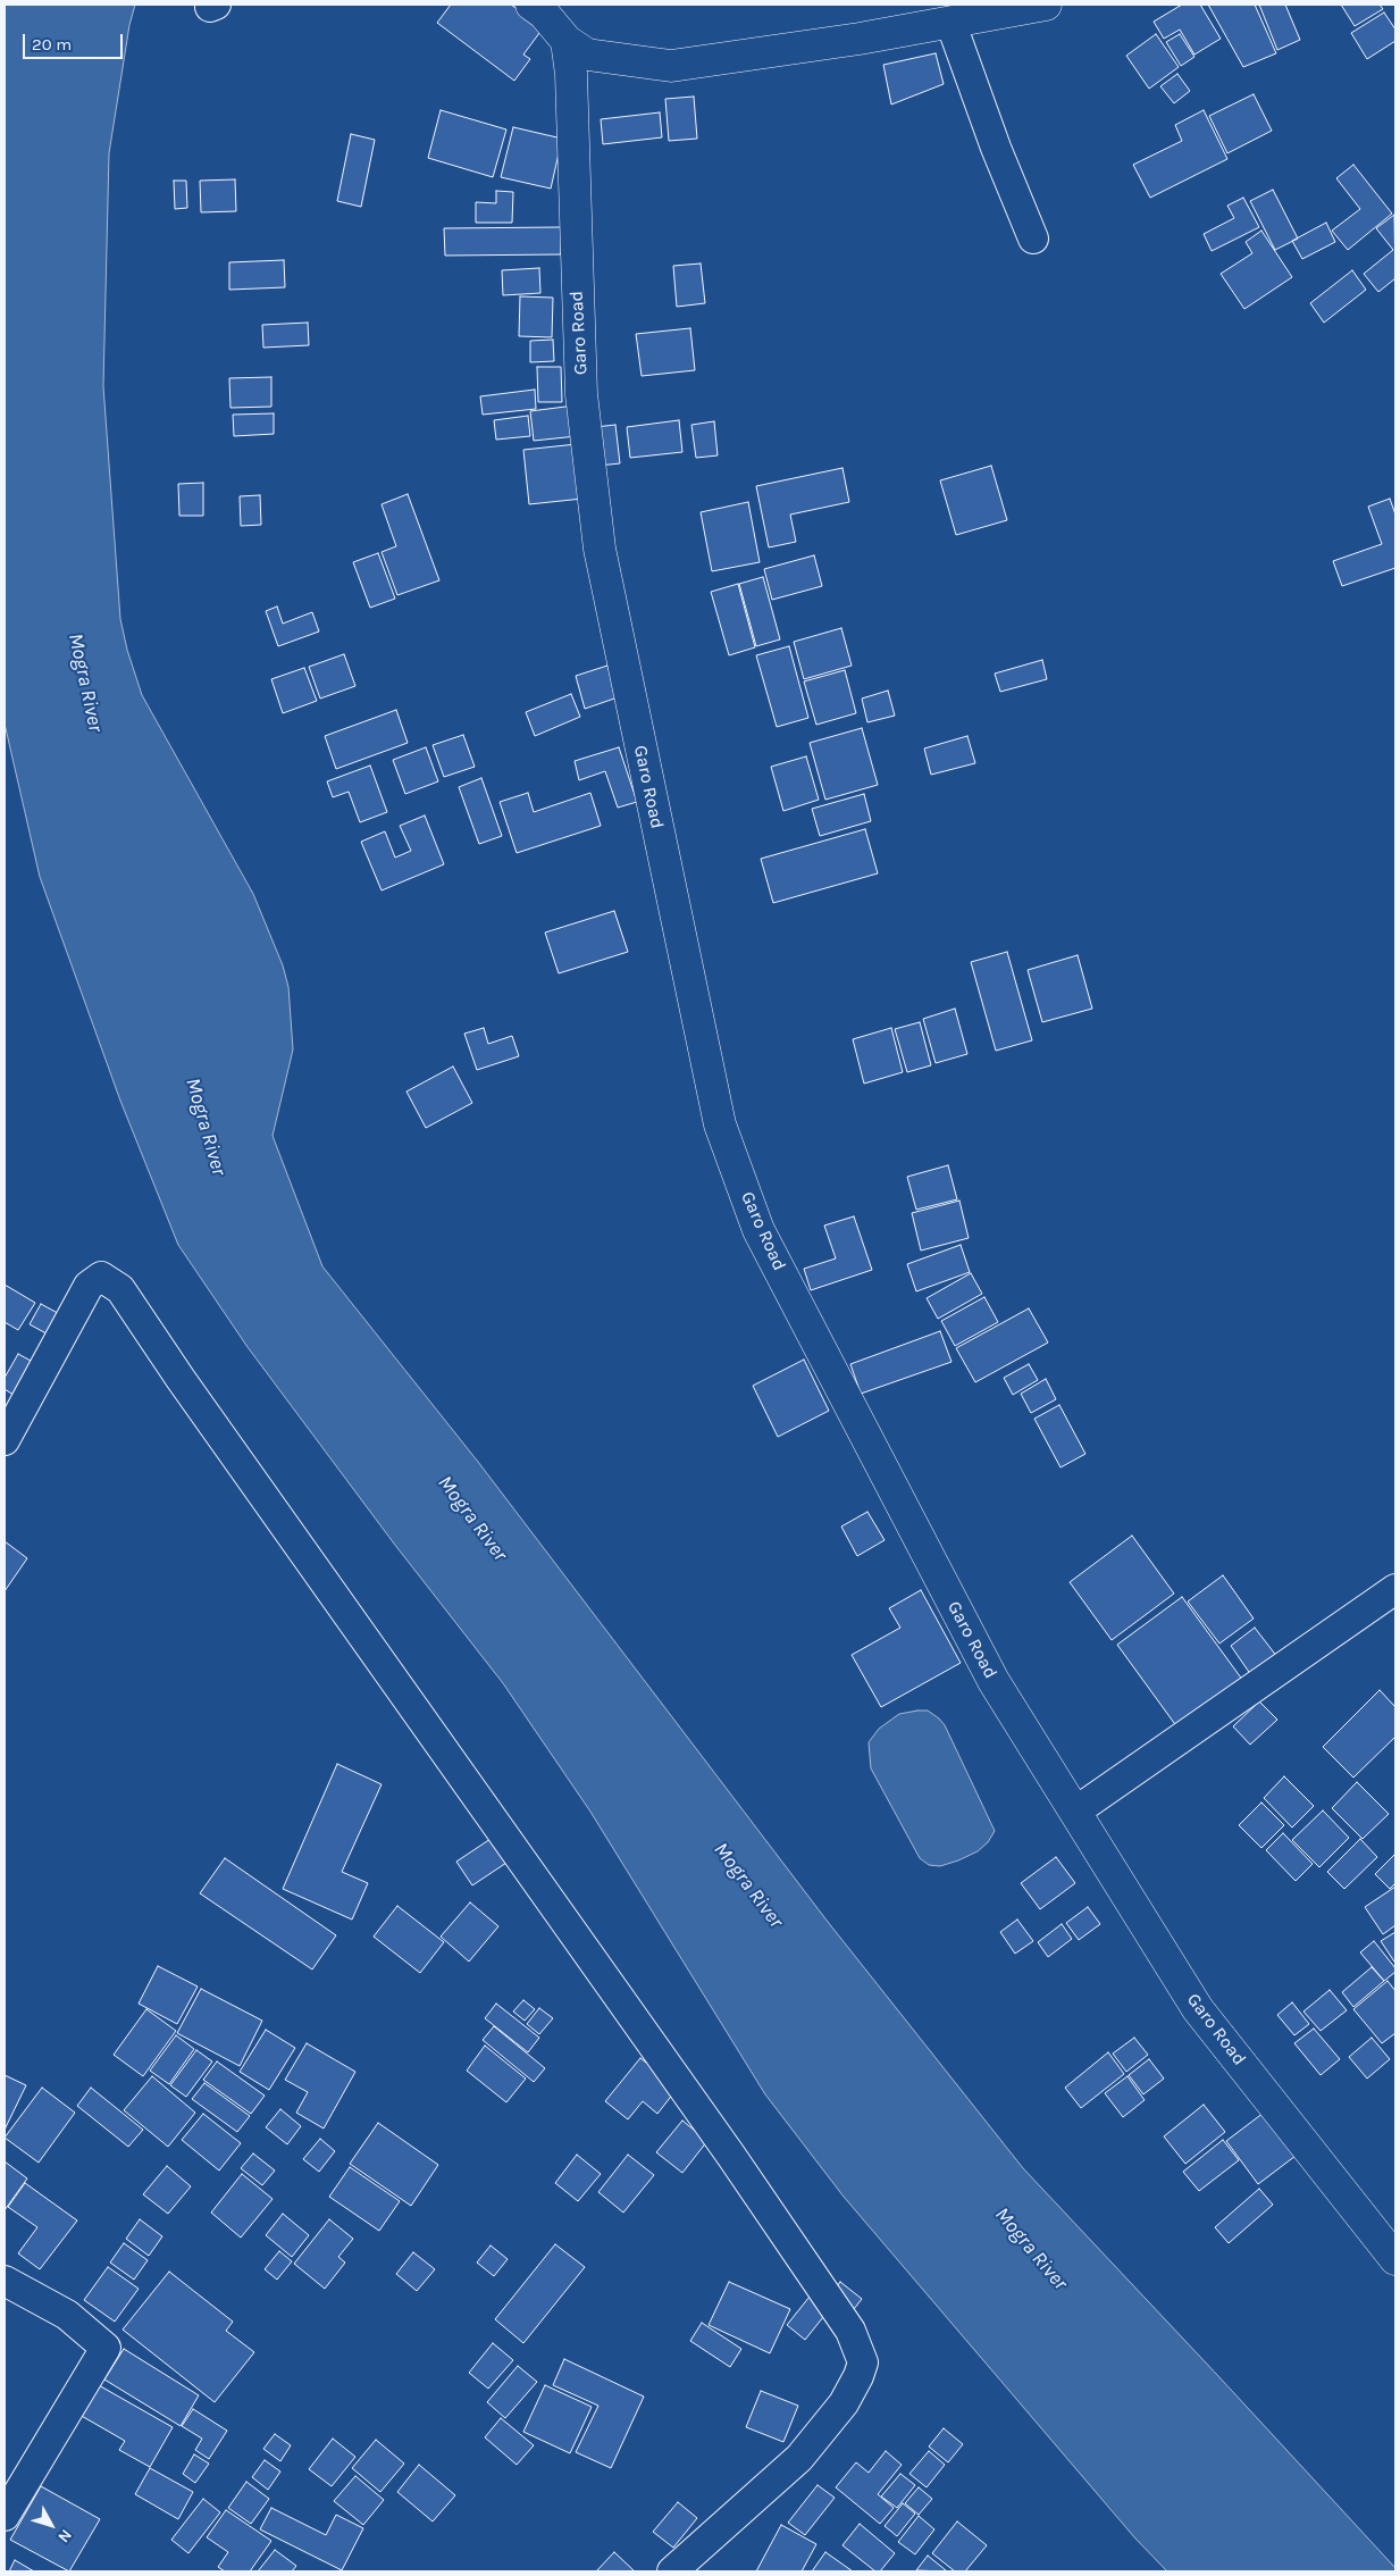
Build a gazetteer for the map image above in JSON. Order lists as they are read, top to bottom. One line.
{"streets":{"street":["Garo Road"]},"water":["Mogra River"],"scale_bar":"20 m","north":"bottom right"}
